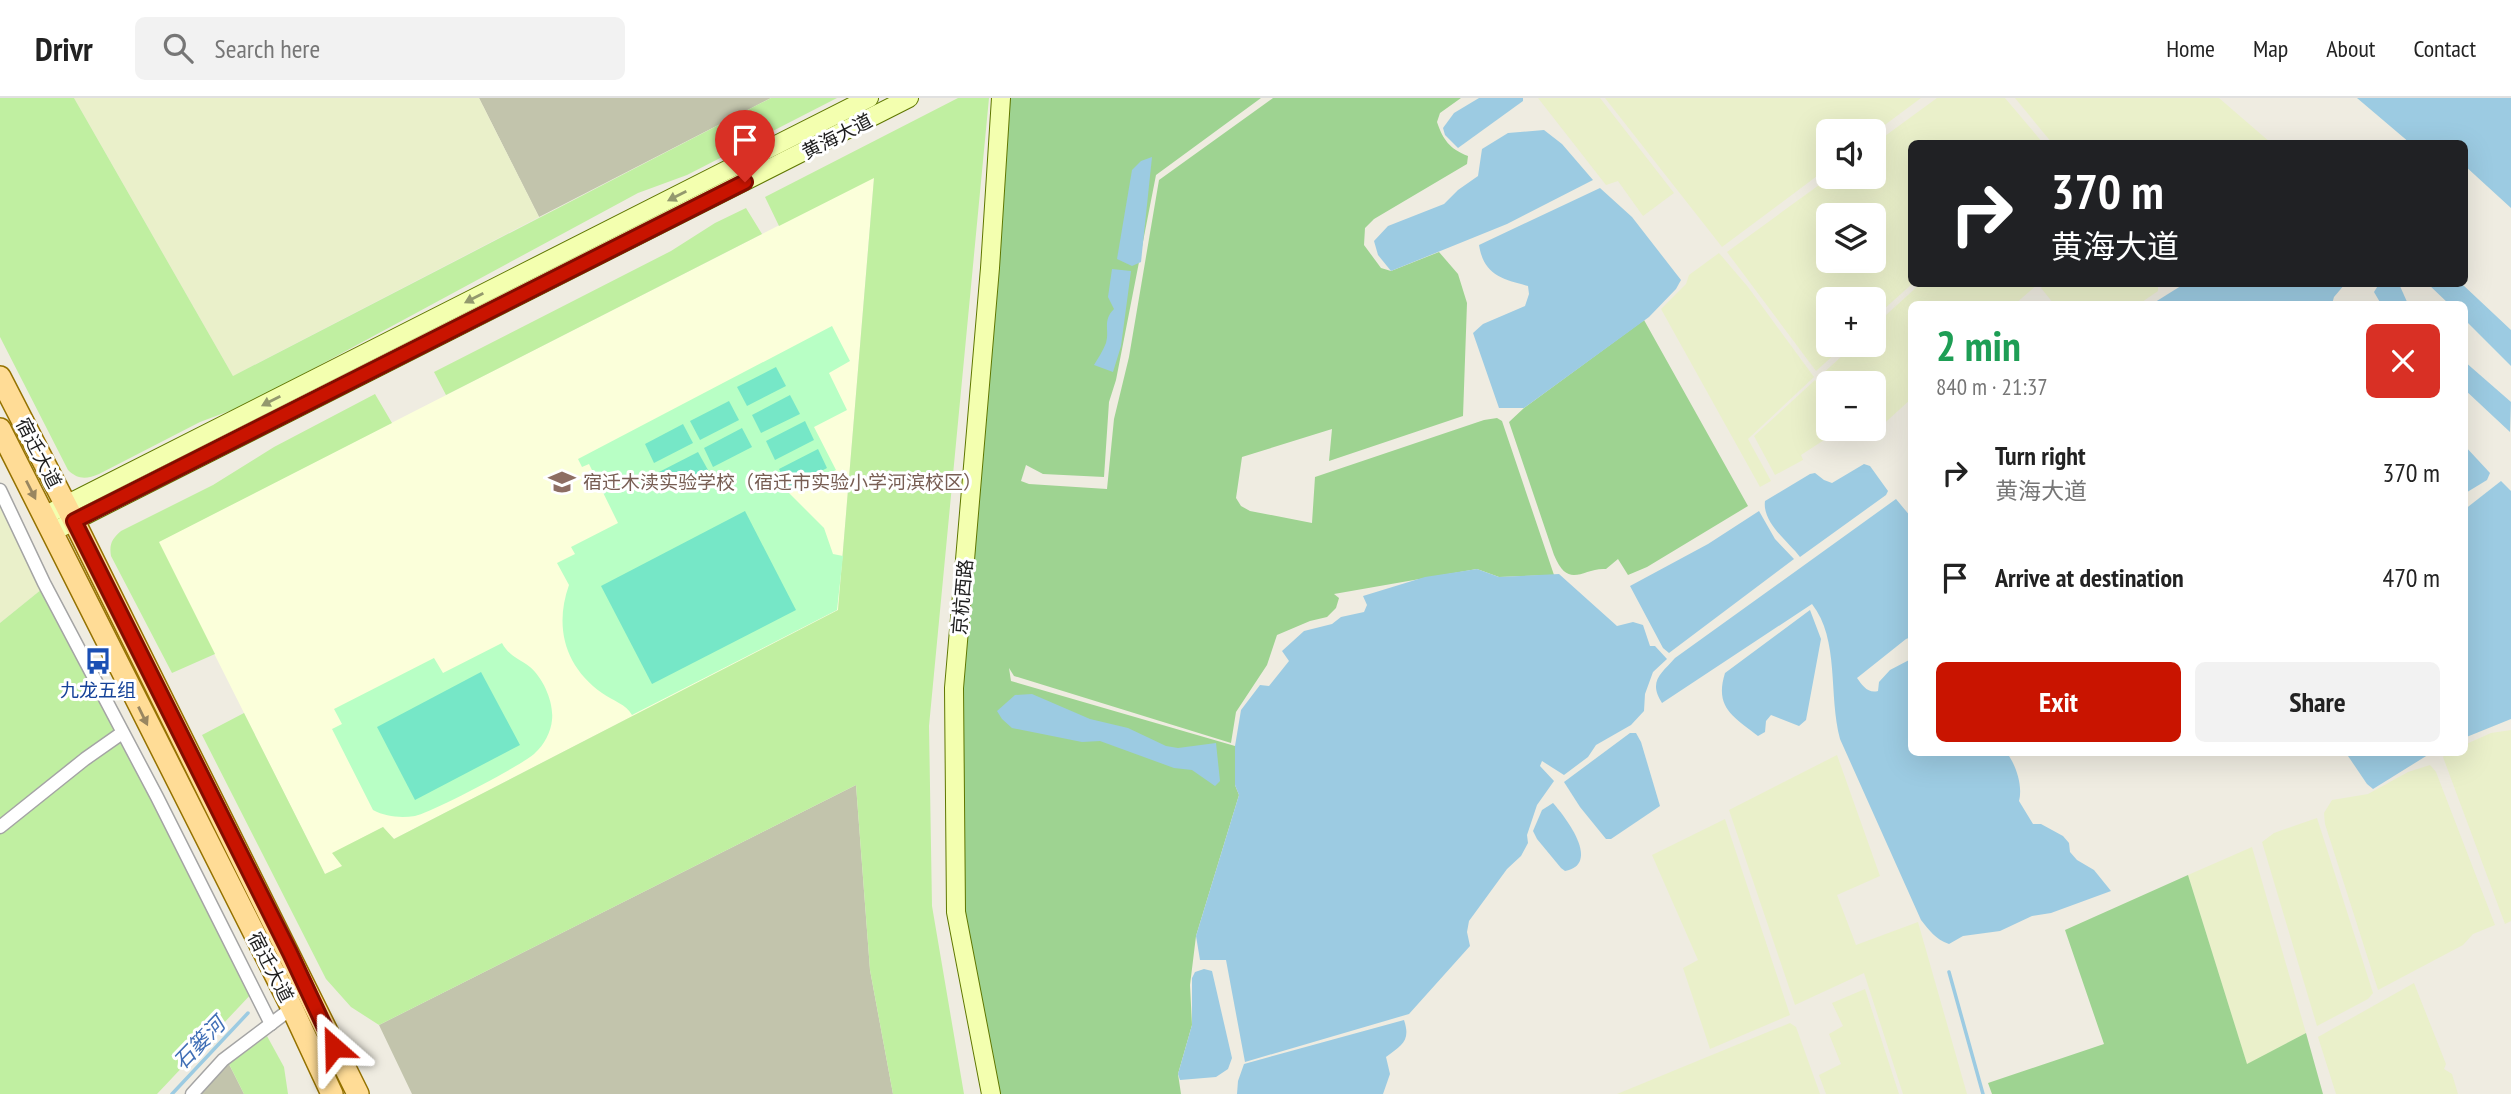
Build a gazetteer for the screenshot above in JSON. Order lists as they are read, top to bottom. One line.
{"streets":{"main road":["黄海大道","宿迁大道","京杭西路"]},"crossings":[["黄海大道","宿迁大道"]],"water":["石篓河"],"places":{"school or university":["宿迁木渎实验学校（宿迁市实验小学河滨校区）"],"bus stop":["九龙五组"]},"page":{"header":"Drivr","search":"Search here","nav":["Home","Map","About","Contact"],"map_buttons":["+","−"],"turn":["370 m","黄海大道"],"heading":["2 min","840 m · 21:37"],"list":[{"name":"Turn right","note":"黄海大道","value":"370 m"},{"name":"Arrive at destination","value":"470 m"}],"buttons":["Exit","Share"]}}
